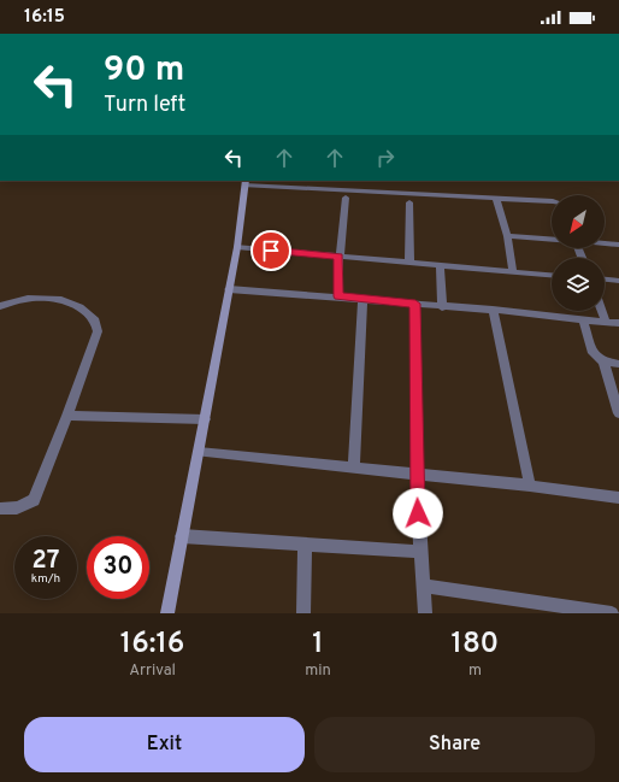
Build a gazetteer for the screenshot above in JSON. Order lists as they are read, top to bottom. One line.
{"north":"bottom left","page":{"status":"16:15","turn":["90 m","Turn left"],"speed":"27 km/h","limit":"30","eta":["16:16","Arrival","1","min","180","m"],"buttons":["Exit","Share"]}}
